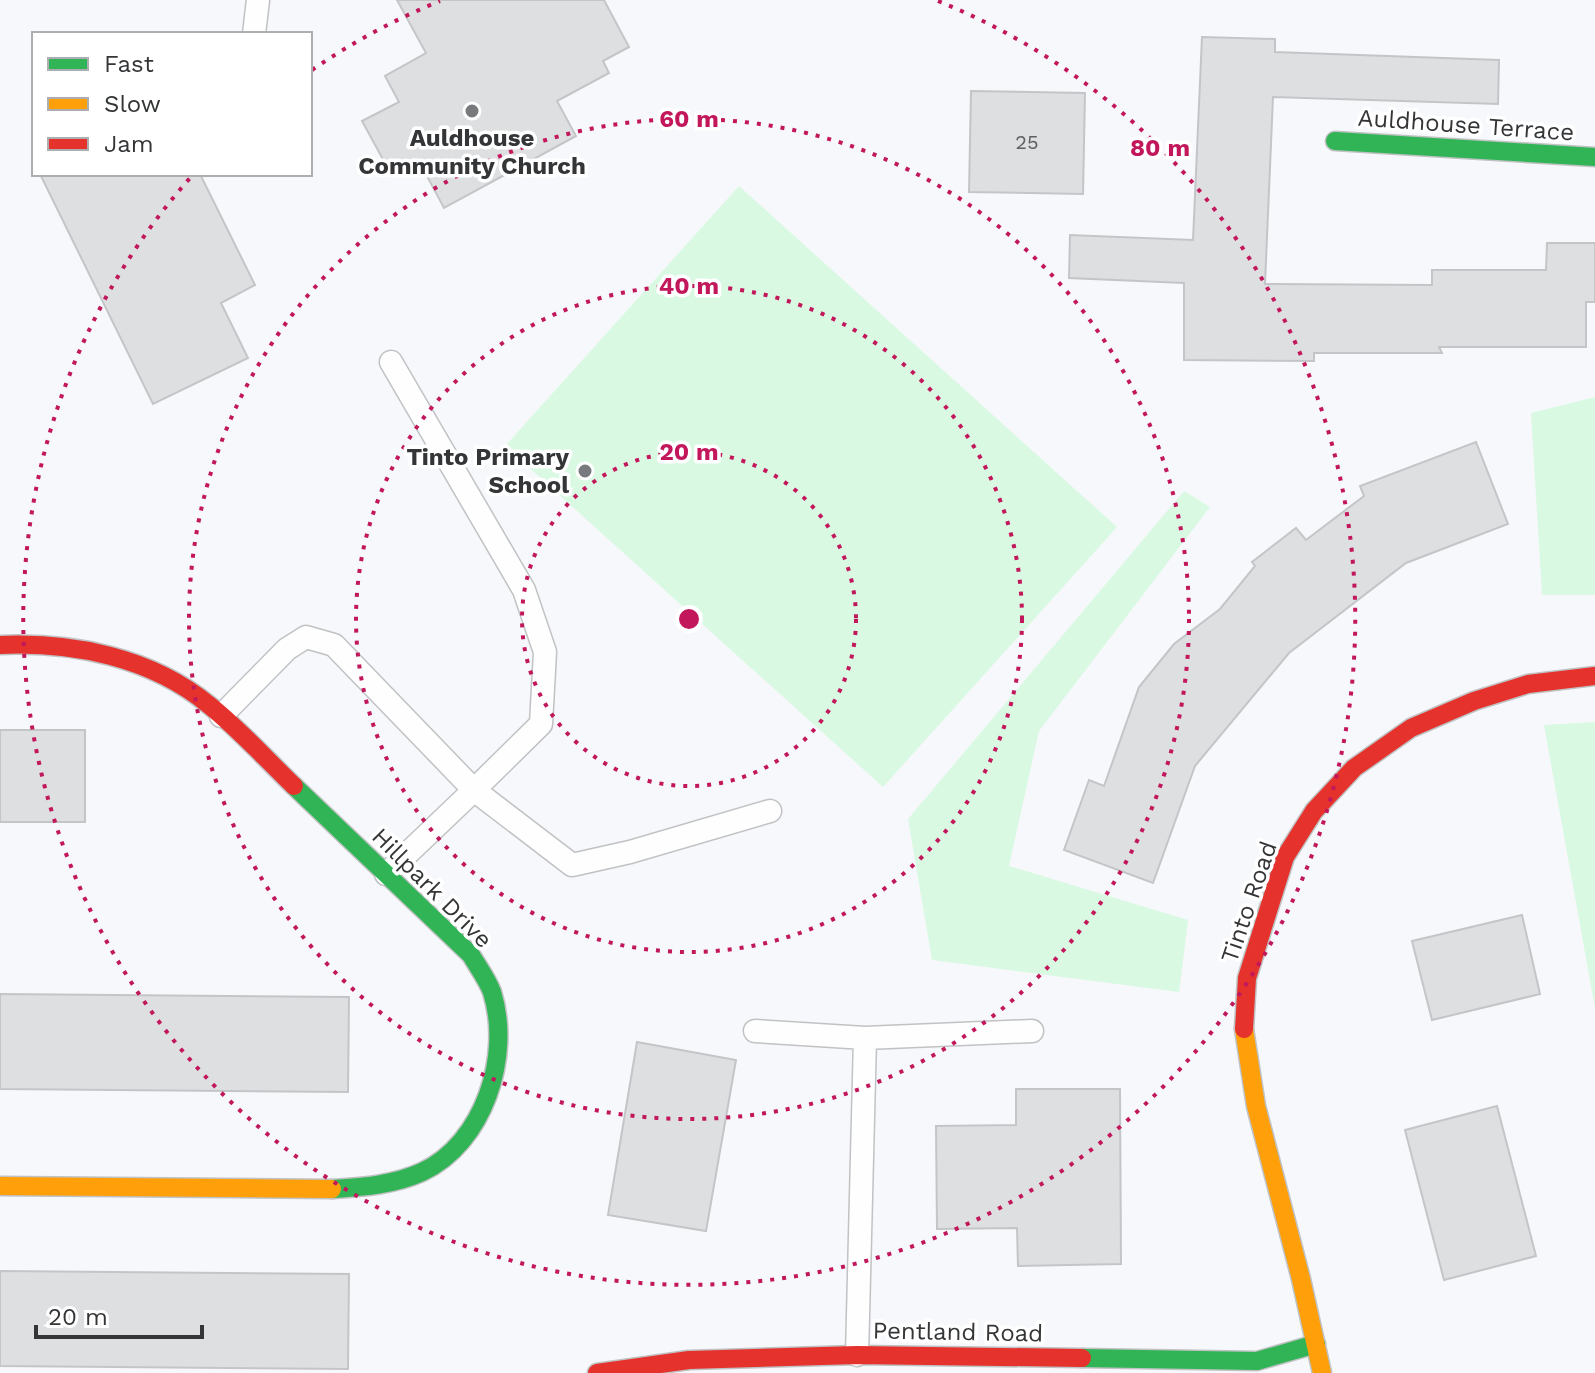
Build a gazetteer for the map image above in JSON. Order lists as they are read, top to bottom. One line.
{"streets":{"street":["Auldhouse Terrace","Hillpark Drive","Tinto Road","Pentland Road"]},"crossings":[["Tinto Road","Pentland Road"]],"places":["Auldhouse Community Church","Tinto Primary School"],"house_numbers":["25"],"legend":["Fast","Slow","Jam"],"scale_bar":"20 m","rings":["60 m","80 m","40 m","20 m"]}
